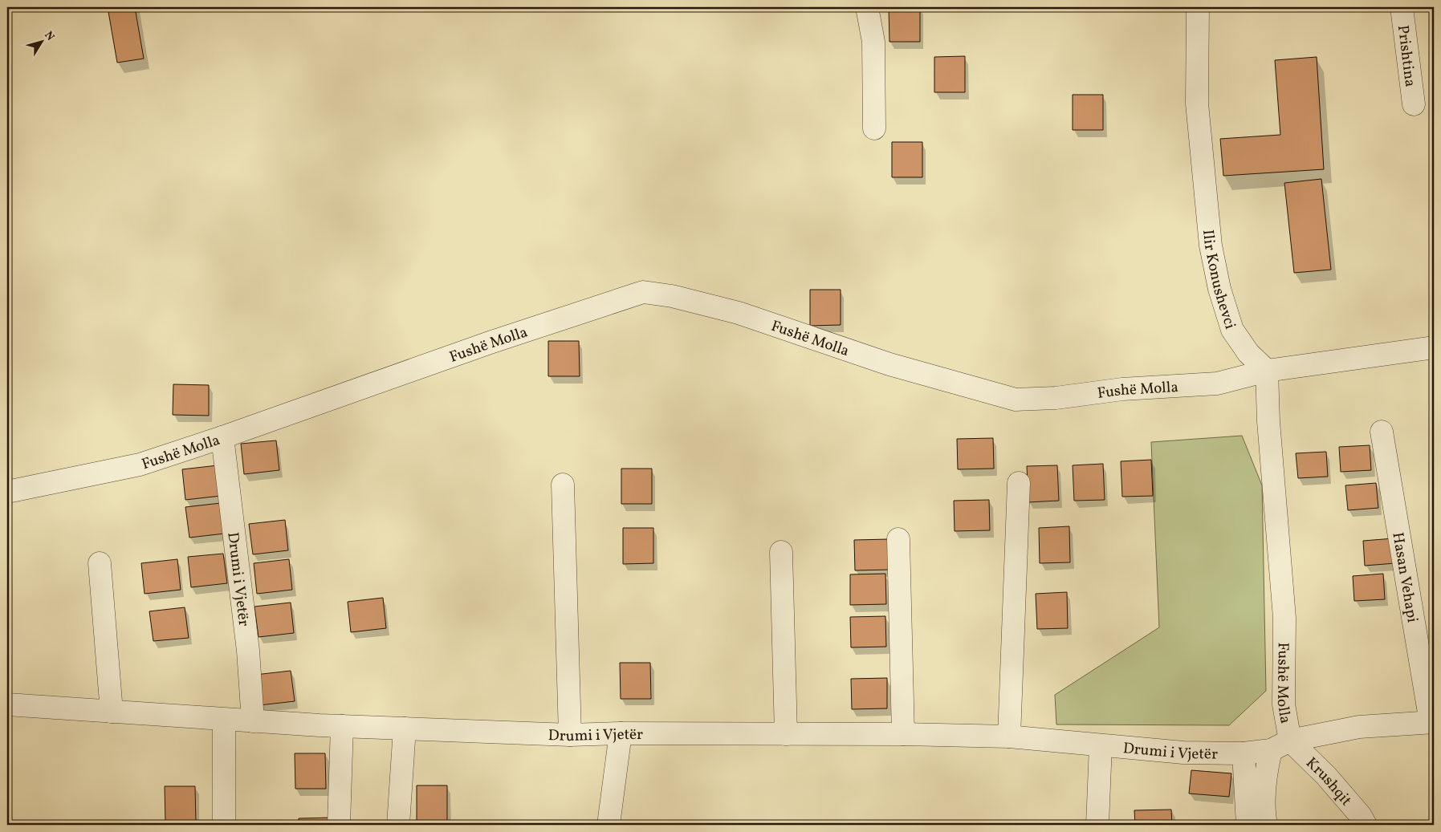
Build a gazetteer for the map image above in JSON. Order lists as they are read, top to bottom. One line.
{"streets":{"street":["Prishtina","Ilir Konushevci","Fushë Molla","Hasan Vehapi","Drumi i Vjetër","Krushqit"]},"crossings":[["Ilir Konushevci","Fushë Molla"],["Fushë Molla","Drumi i Vjetër"],["Fushë Molla","Krushqit"],["Hasan Vehapi","Drumi i Vjetër"],["Drumi i Vjetër","Krushqit"]],"north":"top right"}
